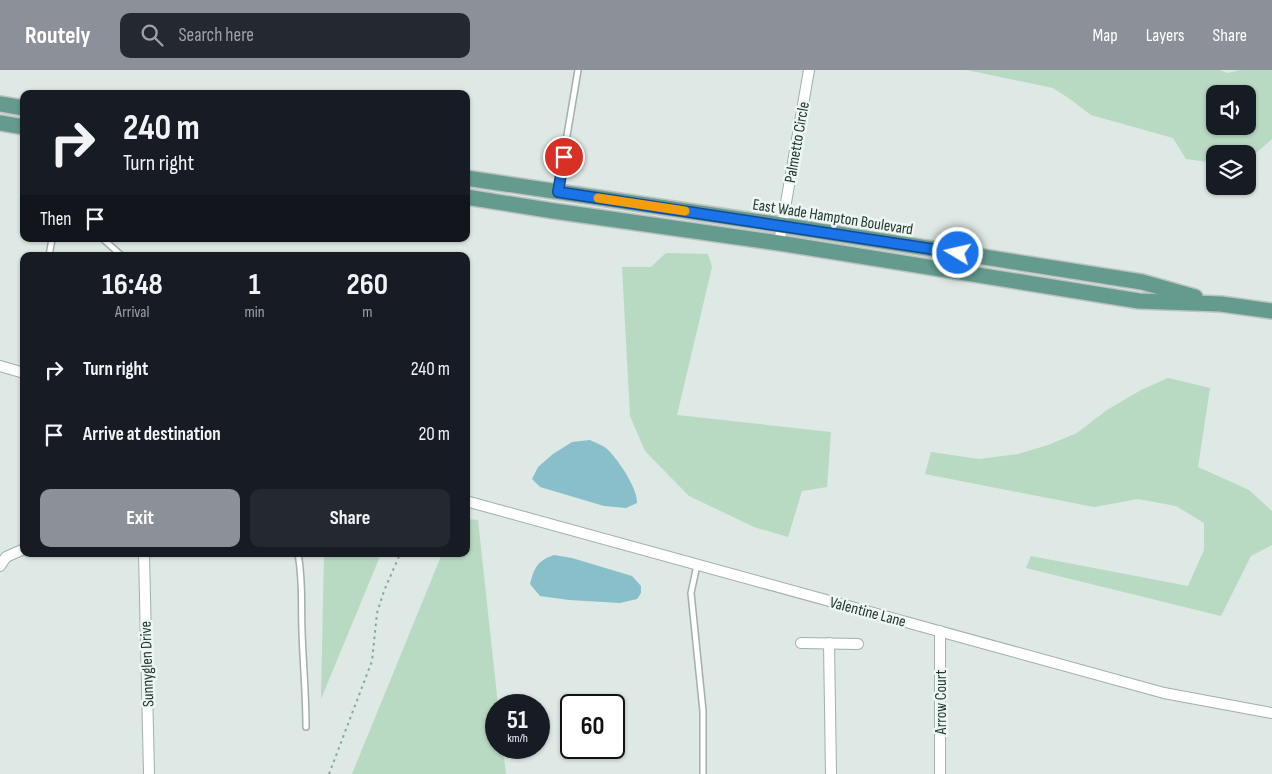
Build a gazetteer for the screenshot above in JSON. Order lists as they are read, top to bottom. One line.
{"streets":{"main road":["East Wade Hampton Boulevard"],"street":["Palmetto Circle","Valentine Lane","Sunnyglen Drive","Arrow Court"]},"crossings":[["Palmetto Circle","East Wade Hampton Boulevard"],["Valentine Lane","Arrow Court"]],"page":{"header":"Routely","search":"Search here","nav":["Map","Layers","Share"],"turn":["240 m","Turn right"],"then":"Then","eta":["16:48","Arrival","1","min","260","m"],"list":[{"name":"Turn right","value":"240 m"},{"name":"Arrive at destination","value":"20 m"}],"buttons":["Exit","Share"],"speed":"51 km/h","limit":"60"}}
